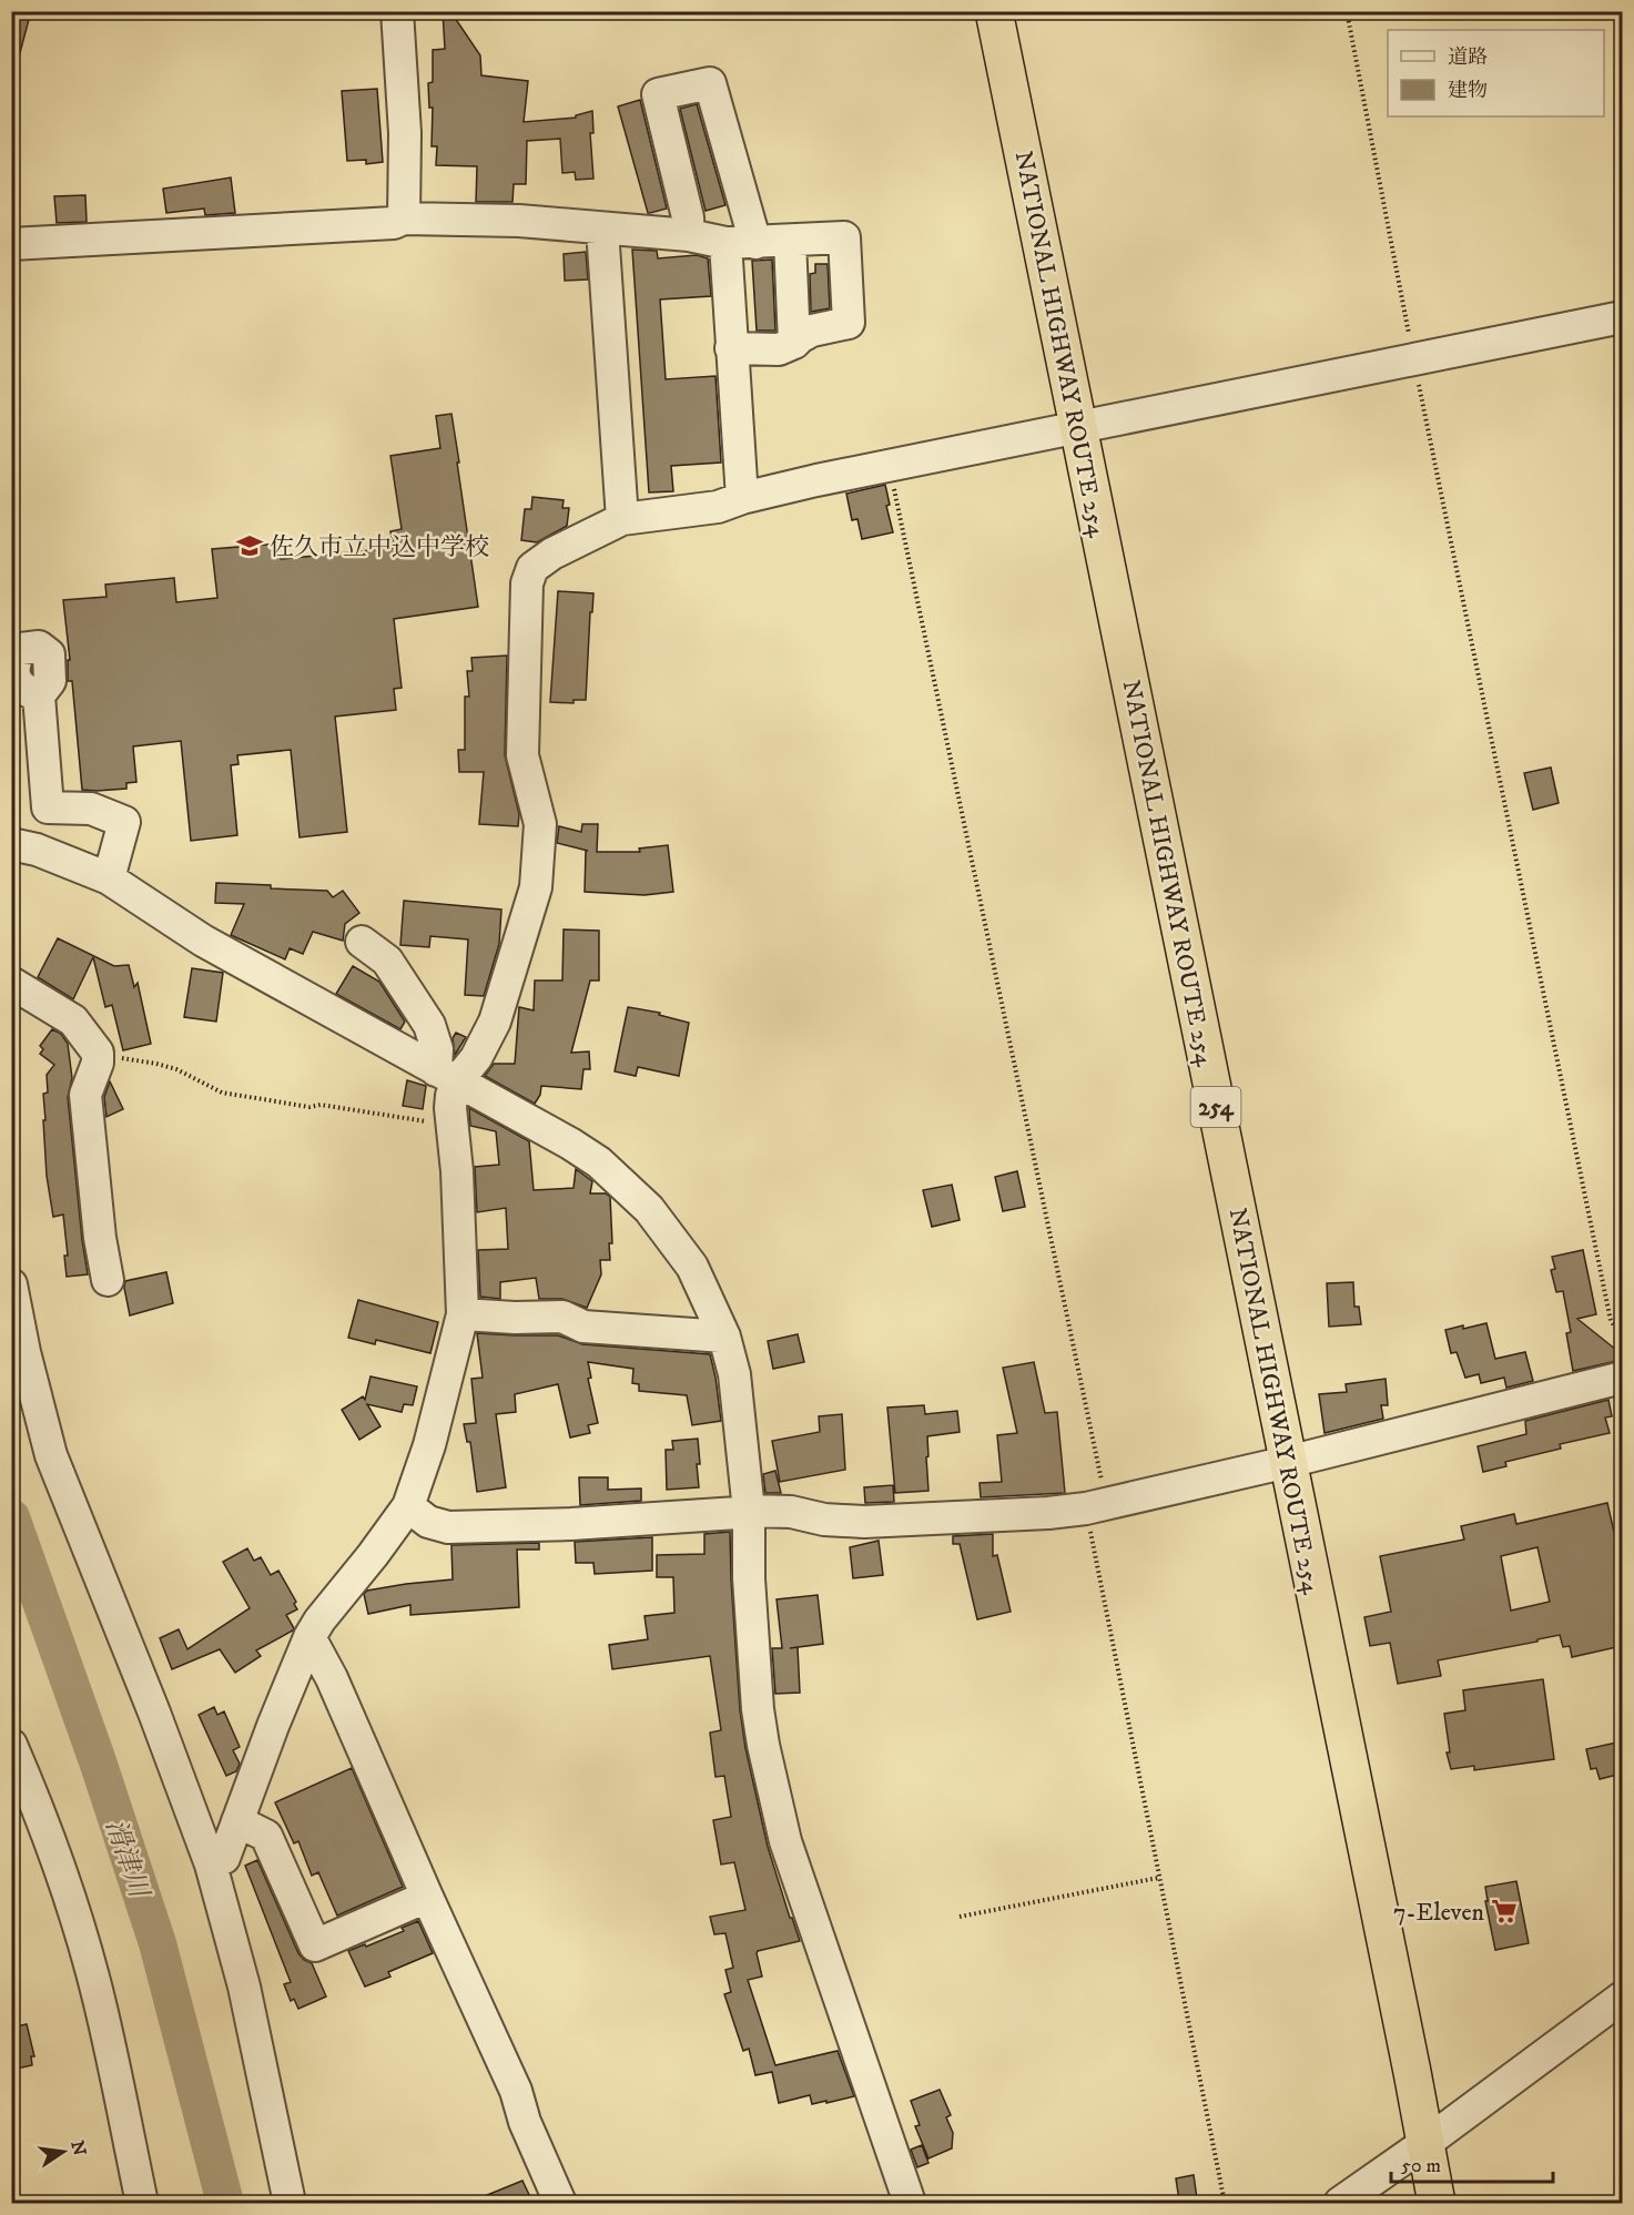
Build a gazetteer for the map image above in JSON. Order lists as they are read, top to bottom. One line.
{"streets":{"highway":["NATIONAL HIGHWAY ROUTE 254","254"]},"water":["滑津川"],"places":{"school or university":["佐久市立中込中学校"],"supermarket":["7-Eleven"]},"legend":["道路","建物"],"scale_bar":"50 m","north":"right"}
